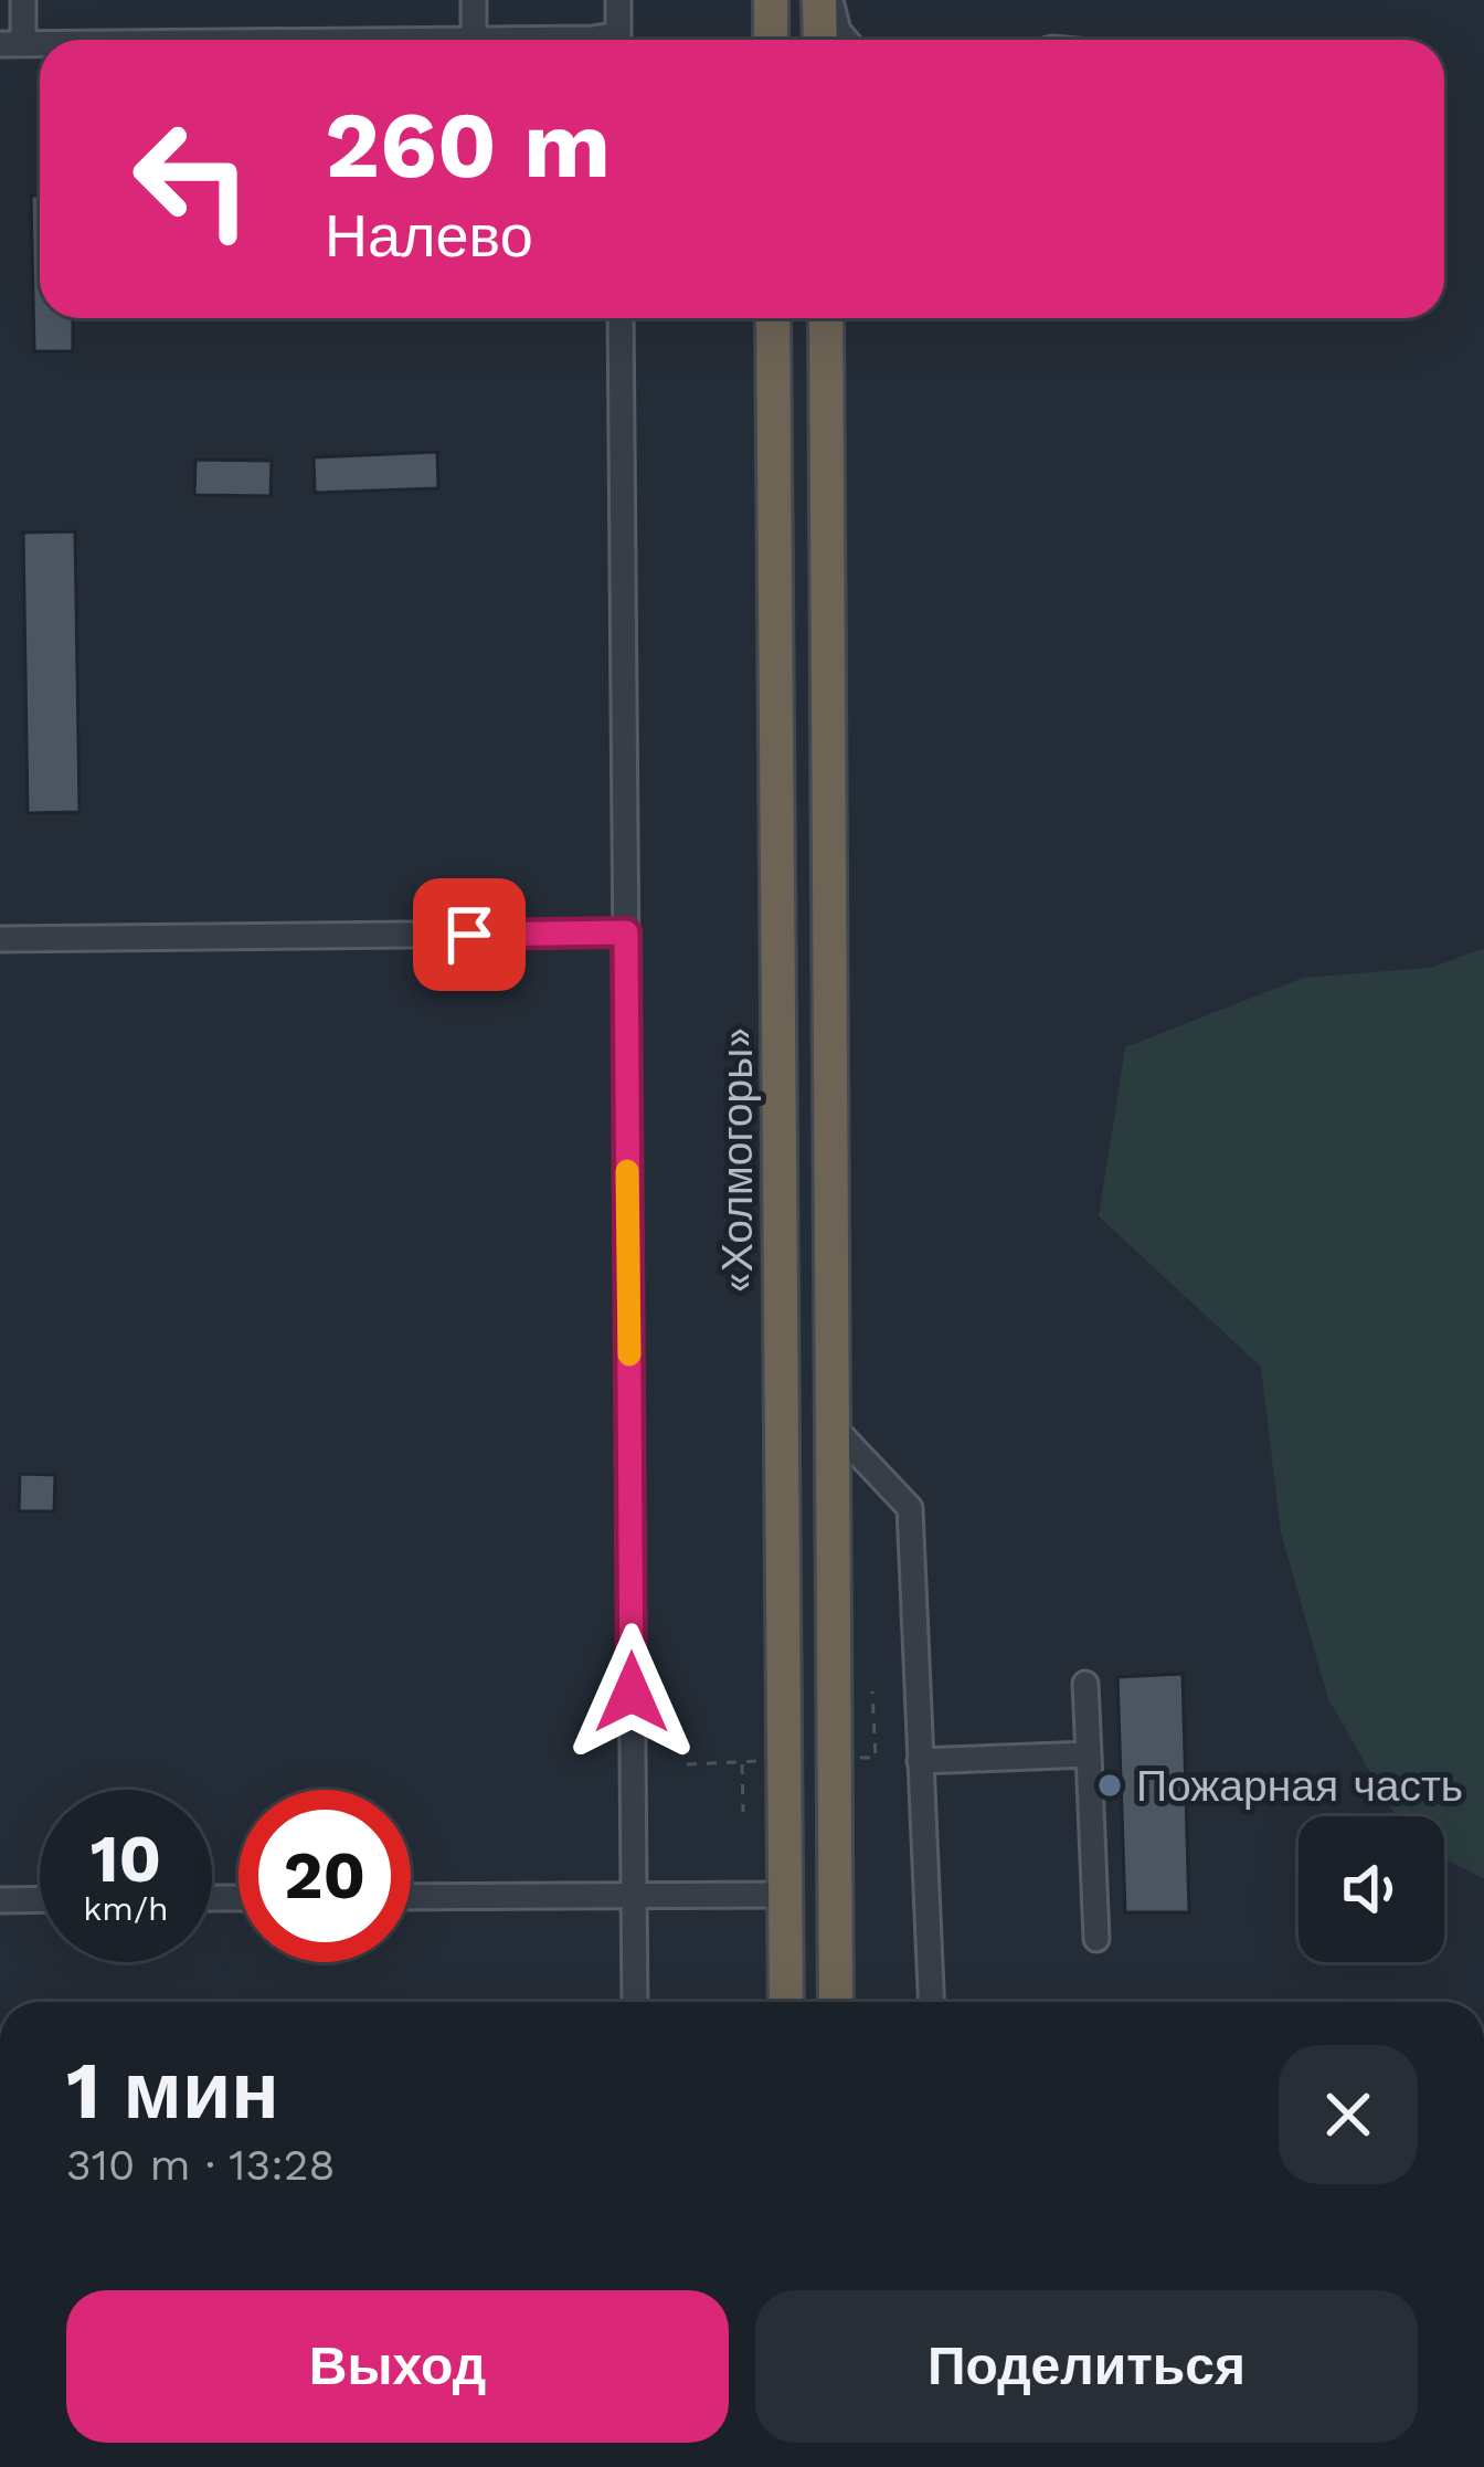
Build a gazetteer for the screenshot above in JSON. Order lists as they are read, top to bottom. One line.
{"streets":{"highway":["«Холмогоры»"]},"places":["Пожарная часть"],"page":{"turn":["260 m","Налево"],"speed":"10 km/h","limit":"20","heading":["1 мин","310 m · 13:28"],"buttons":["Выход","Поделиться"]}}
